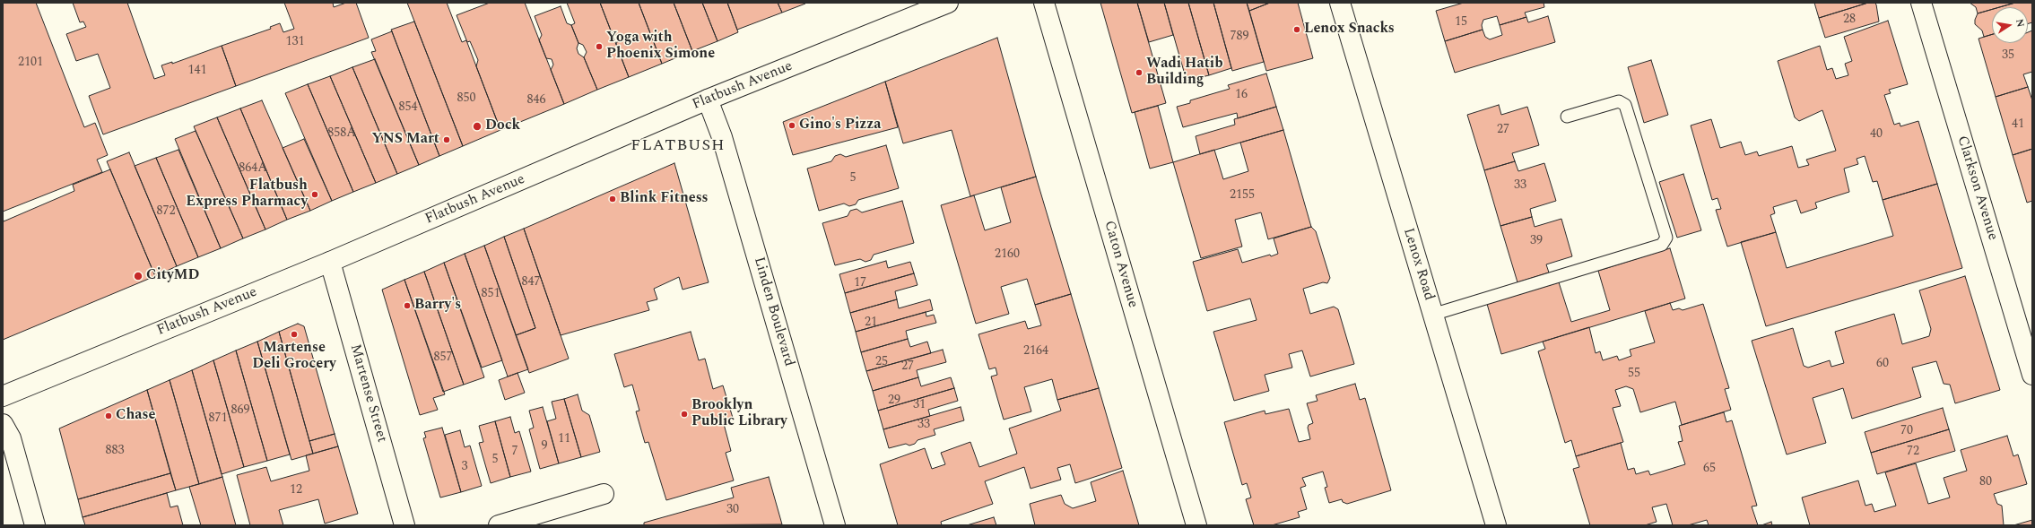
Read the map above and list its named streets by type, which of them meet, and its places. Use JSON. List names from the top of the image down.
{
  "streets": {
    "main road": [
      "Flatbush Avenue",
      "Clarkson Avenue",
      "Caton Avenue",
      "Lenox Road",
      "Linden Boulevard",
      "Martense Street"
    ]
  },
  "crossings": [
    ["Flatbush Avenue", "Linden Boulevard"],
    ["Flatbush Avenue", "Martense Street"]
  ],
  "districts": ["FLATBUSH"],
  "places": [
    "Lenox Snacks",
    "Yoga with Phoenix Simone",
    "Wadi Hatib Building",
    "Gino's Pizza",
    "Dock",
    "YNS Mart",
    "Flatbush Express Pharmacy",
    "Blink Fitness",
    "CityMD",
    "Barry's",
    "Martense Deli Grocery",
    "Brooklyn Public Library",
    "Chase"
  ],
  "house_numbers": [
    "28",
    "15",
    "789",
    "131",
    "35",
    "2101",
    "141",
    "16",
    "850",
    "846",
    "854",
    "41",
    "27",
    "858A",
    "40",
    "864A",
    "5",
    "33",
    "2155",
    "872",
    "39",
    "2160",
    "847",
    "17",
    "851",
    "21",
    "2164",
    "857",
    "25",
    "60",
    "27",
    "55",
    "29",
    "31",
    "869",
    "871",
    "33",
    "70",
    "11",
    "9",
    "883",
    "7",
    "72",
    "5",
    "3",
    "65",
    "80",
    "12",
    "30"
  ],
  "north": "right"
}
